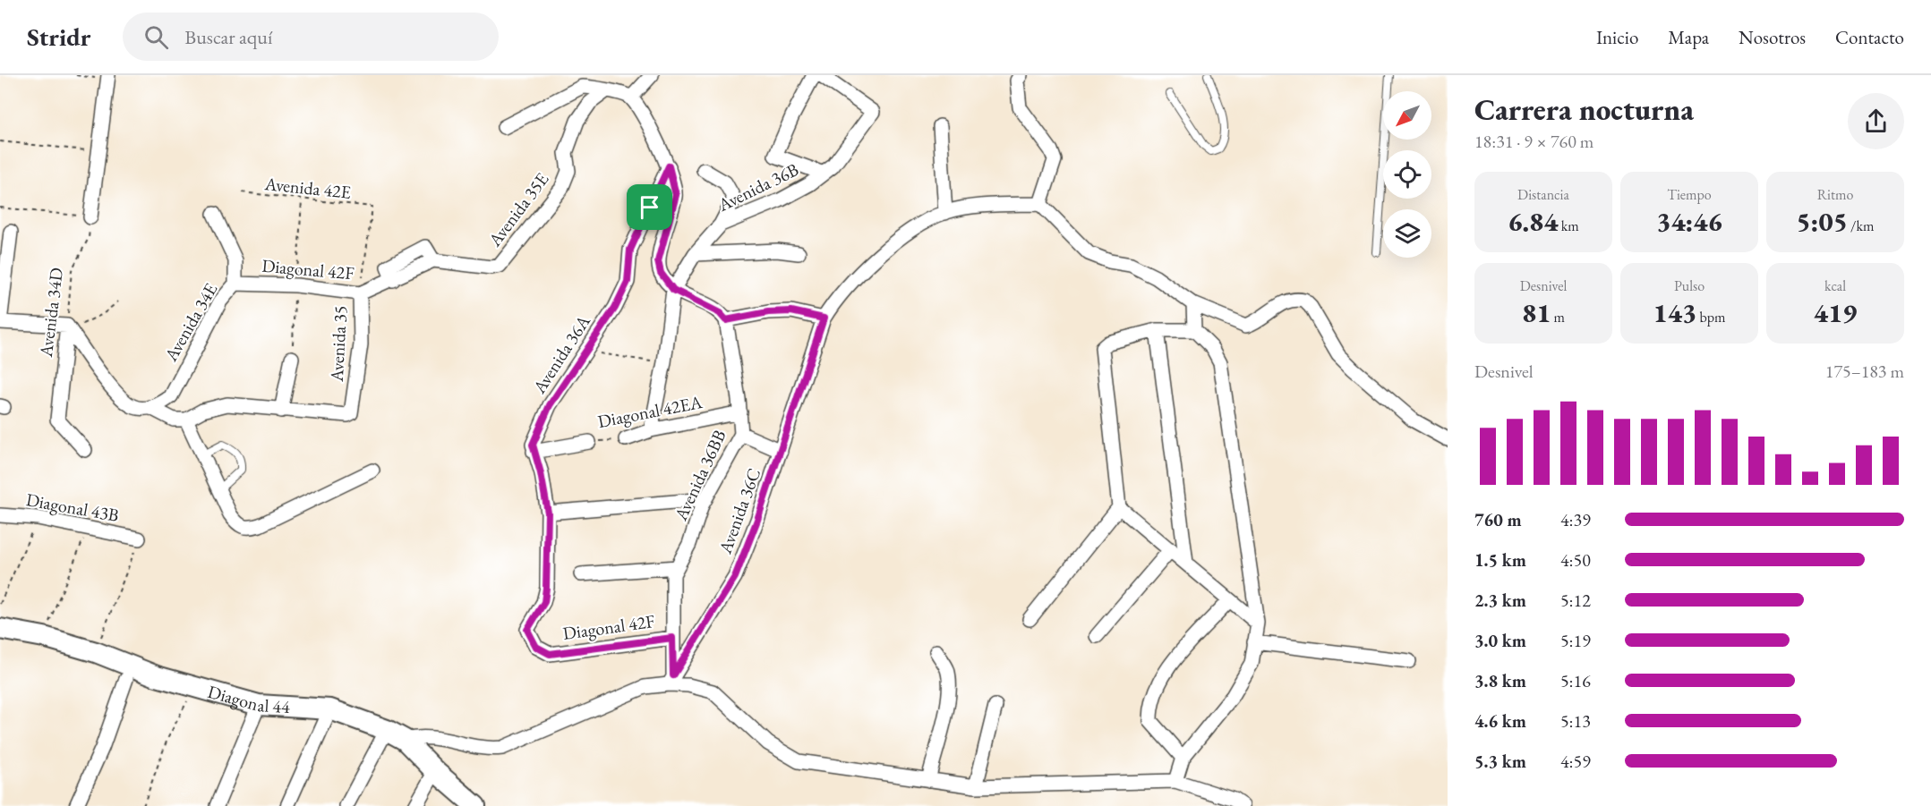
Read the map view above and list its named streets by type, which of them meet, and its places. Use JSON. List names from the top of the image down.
{
  "streets": {
    "main road": ["Diagonal 44"],
    "street": [
      "Avenida 36B",
      "Avenida 35E",
      "Diagonal 42F",
      "Avenida 34D",
      "Avenida 34E",
      "Avenida 35",
      "Avenida 36A",
      "Diagonal 42EA",
      "Avenida 36BB",
      "Diagonal 43B",
      "Avenida 36C"
    ],
    "path": ["Avenida 42E"]
  },
  "crossings": [
    ["Avenida 36B", "Diagonal 42EA"],
    ["Avenida 42E", "Avenida 35"],
    ["Avenida 35E", "Diagonal 42F"],
    ["Diagonal 42F", "Avenida 34E"],
    ["Diagonal 42F", "Avenida 35"],
    ["Diagonal 42F", "Avenida 36BB"],
    ["Avenida 36A", "Diagonal 42EA"],
    ["Diagonal 42EA", "Avenida 36BB"],
    ["Avenida 36BB", "Avenida 36C"]
  ],
  "north": "bottom left",
  "page": {
    "header": "Stridr",
    "search": "Buscar aquí",
    "nav": [
      "Inicio",
      "Mapa",
      "Nosotros",
      "Contacto"
    ],
    "heading": ["Carrera nocturna", "18:31 · 9 × 760 m"],
    "stats": [
      ["Distancia", "6.84 km"],
      ["Tiempo", "34:46"],
      ["Ritmo", "5:05 /km"],
      ["Desnivel", "81 m"],
      ["Pulso", "143 bpm"],
      ["kcal", "419"]
    ],
    "chart": ["Desnivel", "175–183 m"],
    "list": [
      {
        "name": "760 m",
        "note": "4:39"
      },
      {
        "name": "1.5 km",
        "note": "4:50"
      },
      {
        "name": "2.3 km",
        "note": "5:12"
      },
      {
        "name": "3.0 km",
        "note": "5:19"
      },
      {
        "name": "3.8 km",
        "note": "5:16"
      },
      {
        "name": "4.6 km",
        "note": "5:13"
      },
      {
        "name": "5.3 km",
        "note": "4:59"
      }
    ]
  }
}
